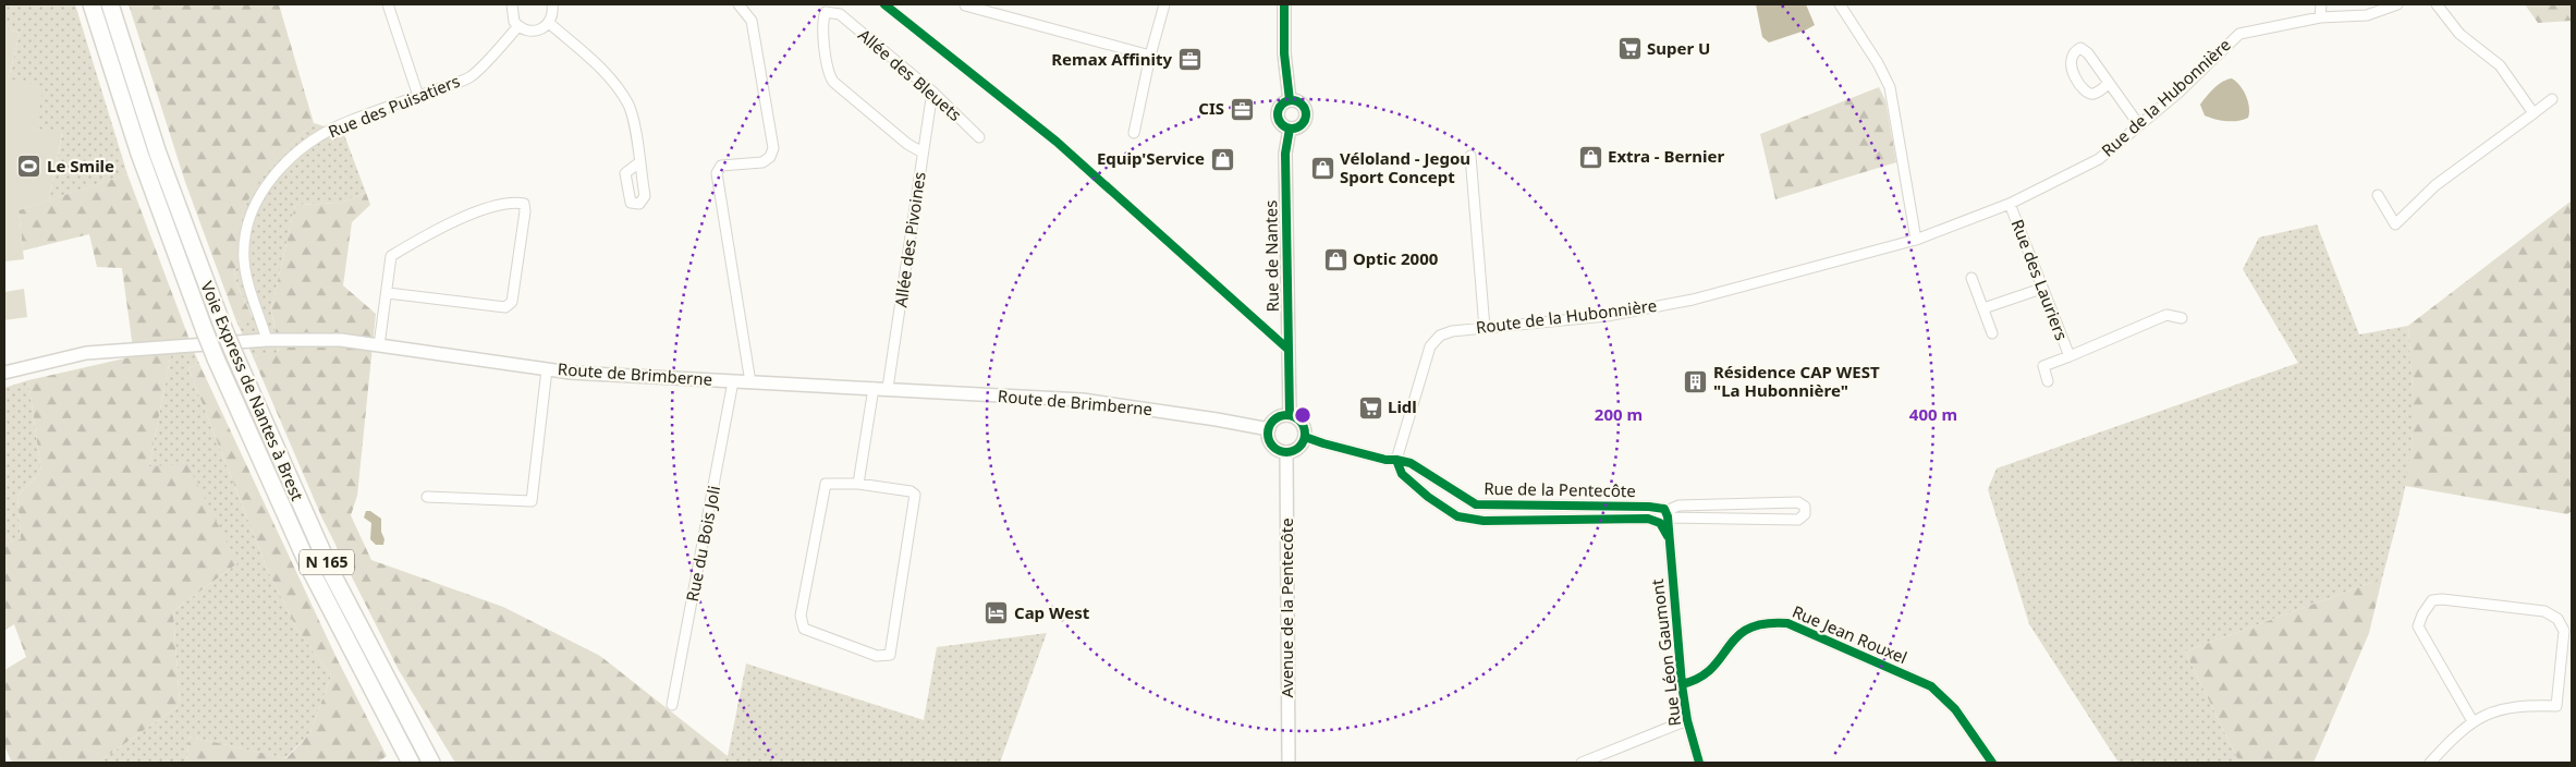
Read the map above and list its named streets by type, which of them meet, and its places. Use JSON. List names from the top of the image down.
{
  "streets": {
    "highway": ["Voie Express de Nantes à Brest", "N 165"],
    "street": [
      "Allée des Bleuets",
      "Rue de la Hubonnière",
      "Rue des Puisatiers",
      "Allée des Pivoines",
      "Rue de Nantes",
      "Rue des Lauriers",
      "Route de la Hubonnière",
      "Route de Brimberne",
      "Rue de la Pentecôte",
      "Rue du Bois Joli",
      "Avenue de la Pentecôte",
      "Rue Jean Rouxel",
      "Rue Léon Gaumont"
    ]
  },
  "crossings": [
    ["Allée des Bleuets", "Allée des Pivoines"],
    ["Rue de la Hubonnière", "Rue des Lauriers"],
    ["Rue de la Hubonnière", "Route de la Hubonnière"],
    ["Rue des Puisatiers", "Route de Brimberne"],
    ["Allée des Pivoines", "Route de Brimberne"],
    ["Rue de Nantes", "Route de Brimberne"],
    ["Rue de Nantes", "Avenue de la Pentecôte"],
    ["Route de la Hubonnière", "Rue de la Pentecôte"],
    ["Route de Brimberne", "Rue du Bois Joli"],
    ["Route de Brimberne", "Avenue de la Pentecôte"],
    ["Rue de la Pentecôte", "Rue Léon Gaumont"],
    ["Rue Jean Rouxel", "Rue Léon Gaumont"]
  ],
  "places": {
    "supermarket": ["Super U", "Lidl"],
    "office": ["Remax Affinity", "CIS"],
    "shop": [
      "Extra - Bernier",
      "Equip'Service",
      "Véloland - Jegou Sport Concept",
      "Optic 2000"
    ],
    "sports": ["Le Smile"],
    "building": ["Résidence CAP WEST \"La Hubonnière\""],
    "hotel": ["Cap West"]
  },
  "rings": ["200 m", "400 m"]
}
